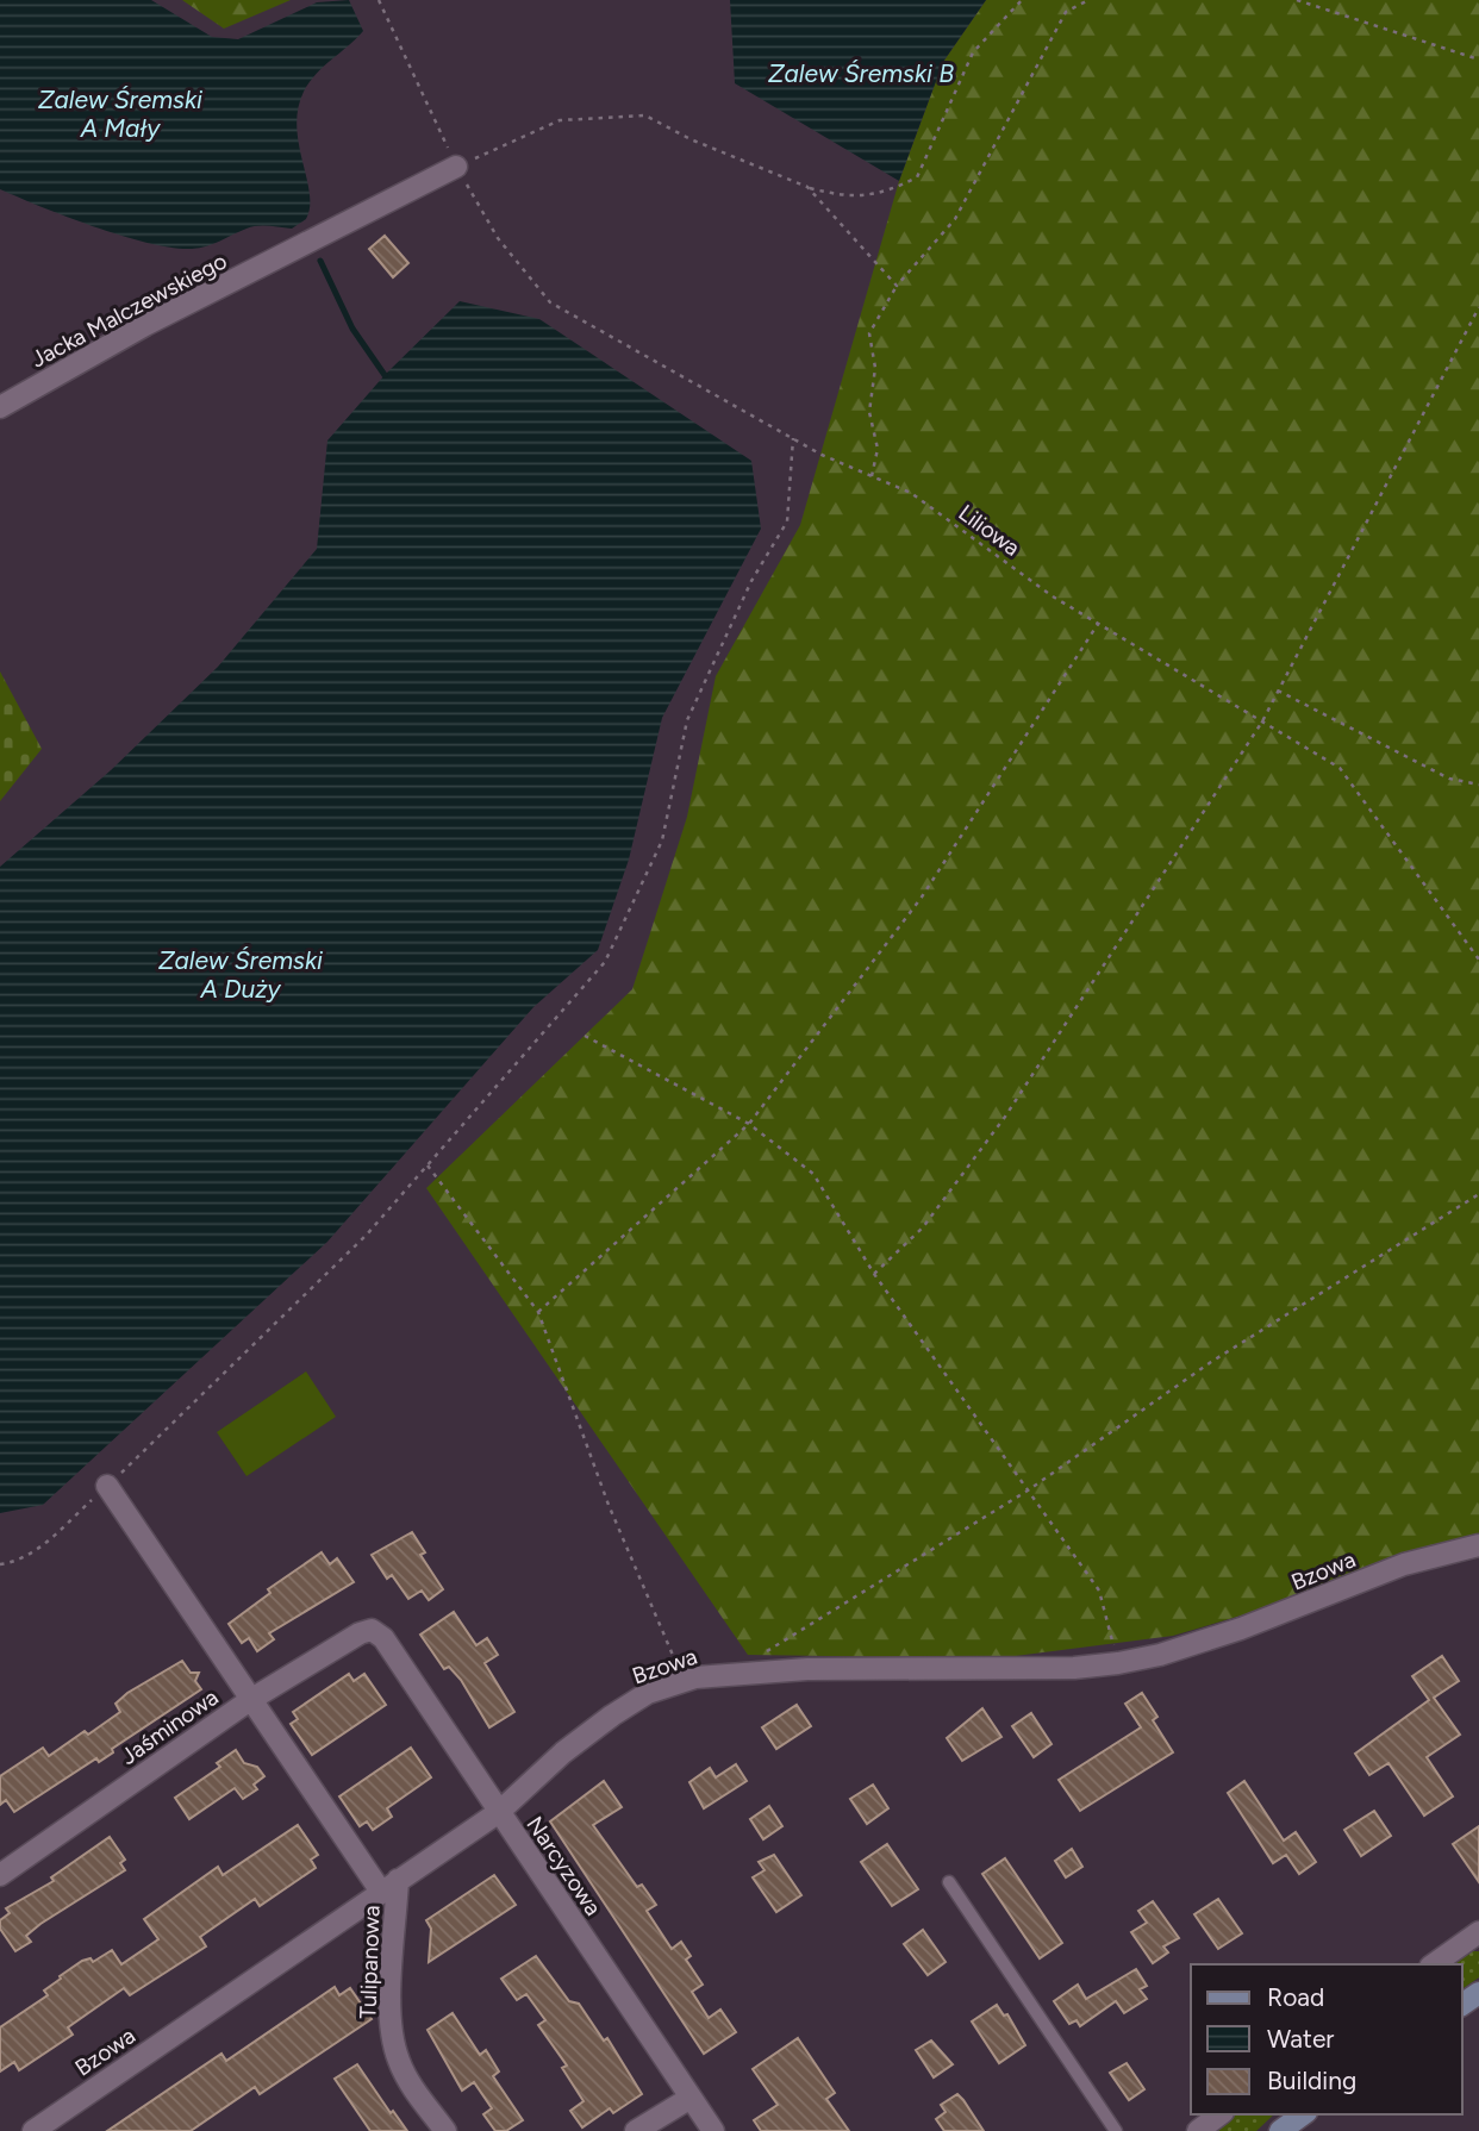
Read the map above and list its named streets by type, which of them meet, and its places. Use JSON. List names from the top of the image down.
{
  "streets": {
    "street": [
      "Jacka Malczewskiego",
      "Bzowa",
      "Jaśminowa",
      "Narcyzowa",
      "Tulipanowa"
    ],
    "path": ["Liliowa"]
  },
  "crossings": [
    ["Jacka Malczewskiego", "Liliowa"],
    ["Bzowa", "Narcyzowa"],
    ["Bzowa", "Tulipanowa"],
    ["Jaśminowa", "Narcyzowa"]
  ],
  "water": ["Zalew Śremski B", "Zalew Śremski A Mały", "Zalew Śremski A Duży"],
  "legend": ["Road", "Water", "Building"]
}
